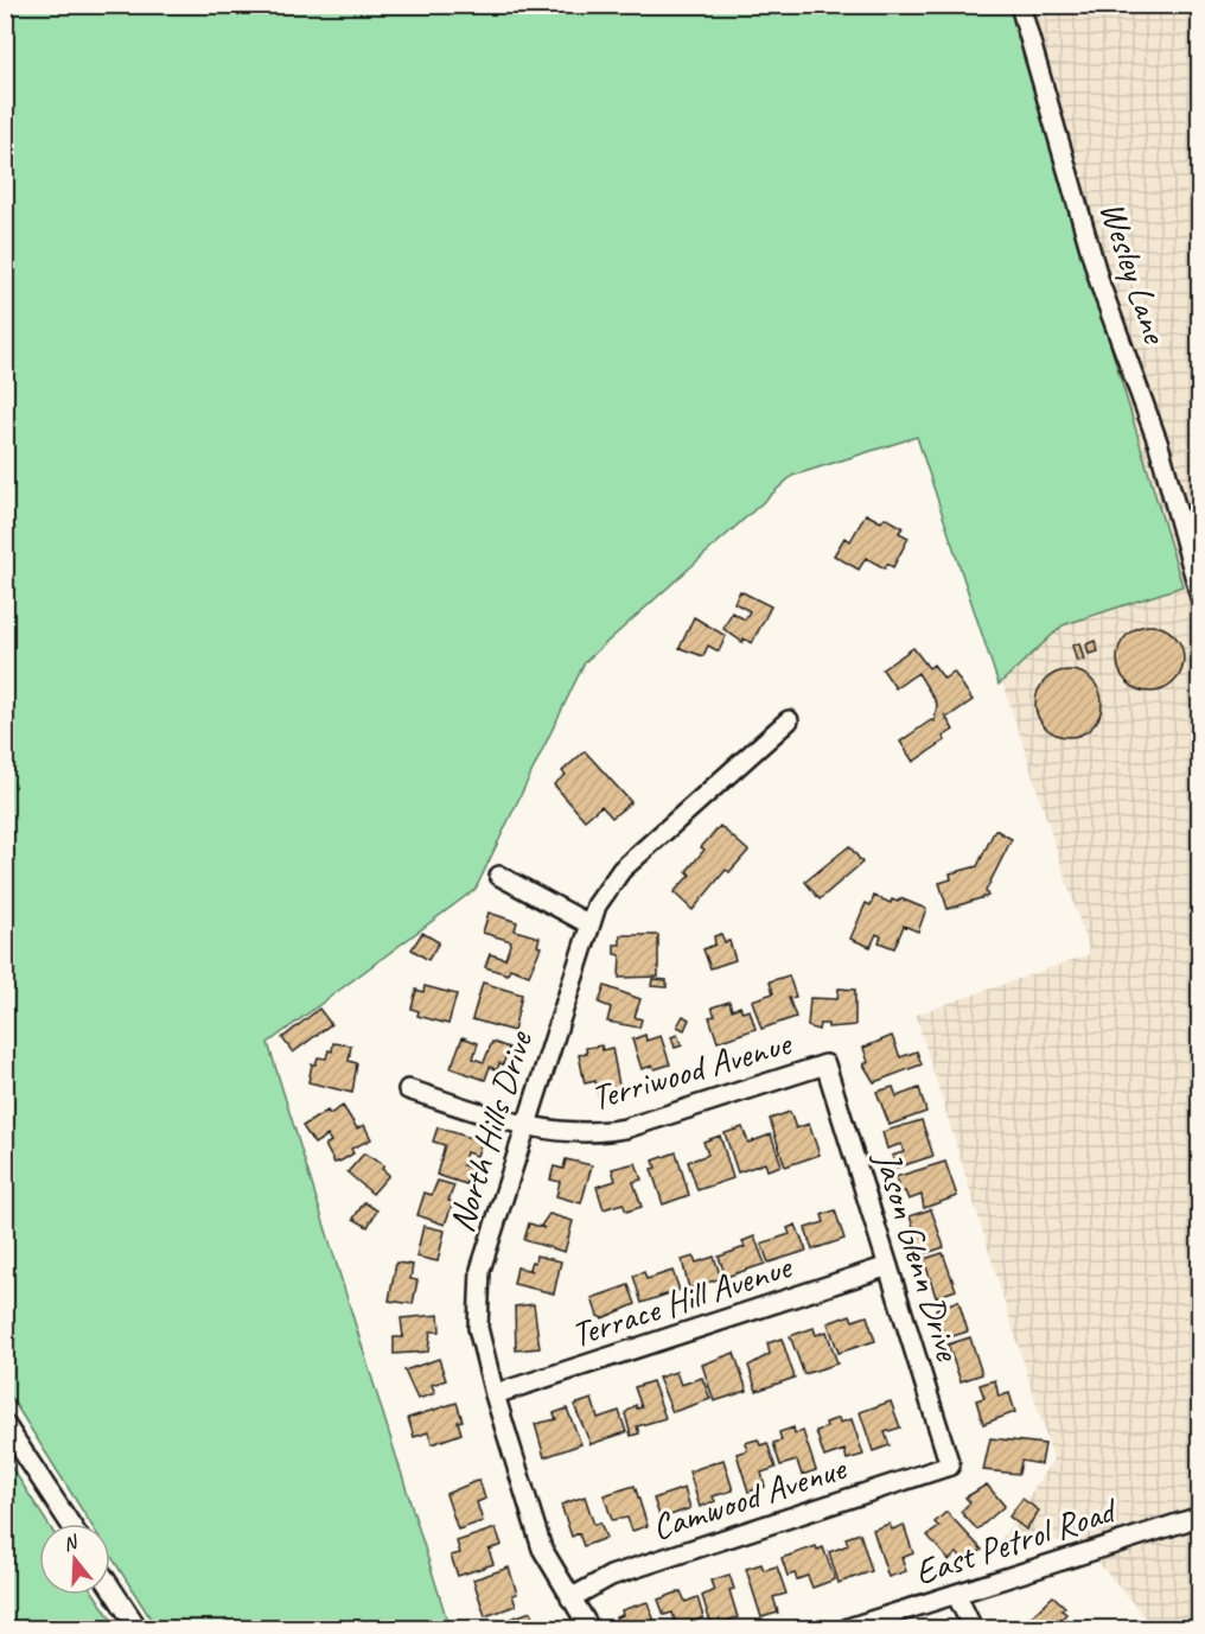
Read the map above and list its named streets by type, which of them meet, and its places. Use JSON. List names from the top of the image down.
{
  "streets": {
    "street": [
      "Wesley Lane",
      "Terriwood Avenue",
      "North Hills Drive",
      "Jason Glenn Drive",
      "Terrace Hill Avenue",
      "Camwood Avenue",
      "East Petrol Road"
    ]
  },
  "crossings": [
    ["Terriwood Avenue", "North Hills Drive"],
    ["Terriwood Avenue", "Jason Glenn Drive"],
    ["North Hills Drive", "Terrace Hill Avenue"],
    ["North Hills Drive", "Camwood Avenue"],
    ["Jason Glenn Drive", "Terrace Hill Avenue"],
    ["Jason Glenn Drive", "Camwood Avenue"]
  ],
  "north": "top"
}
